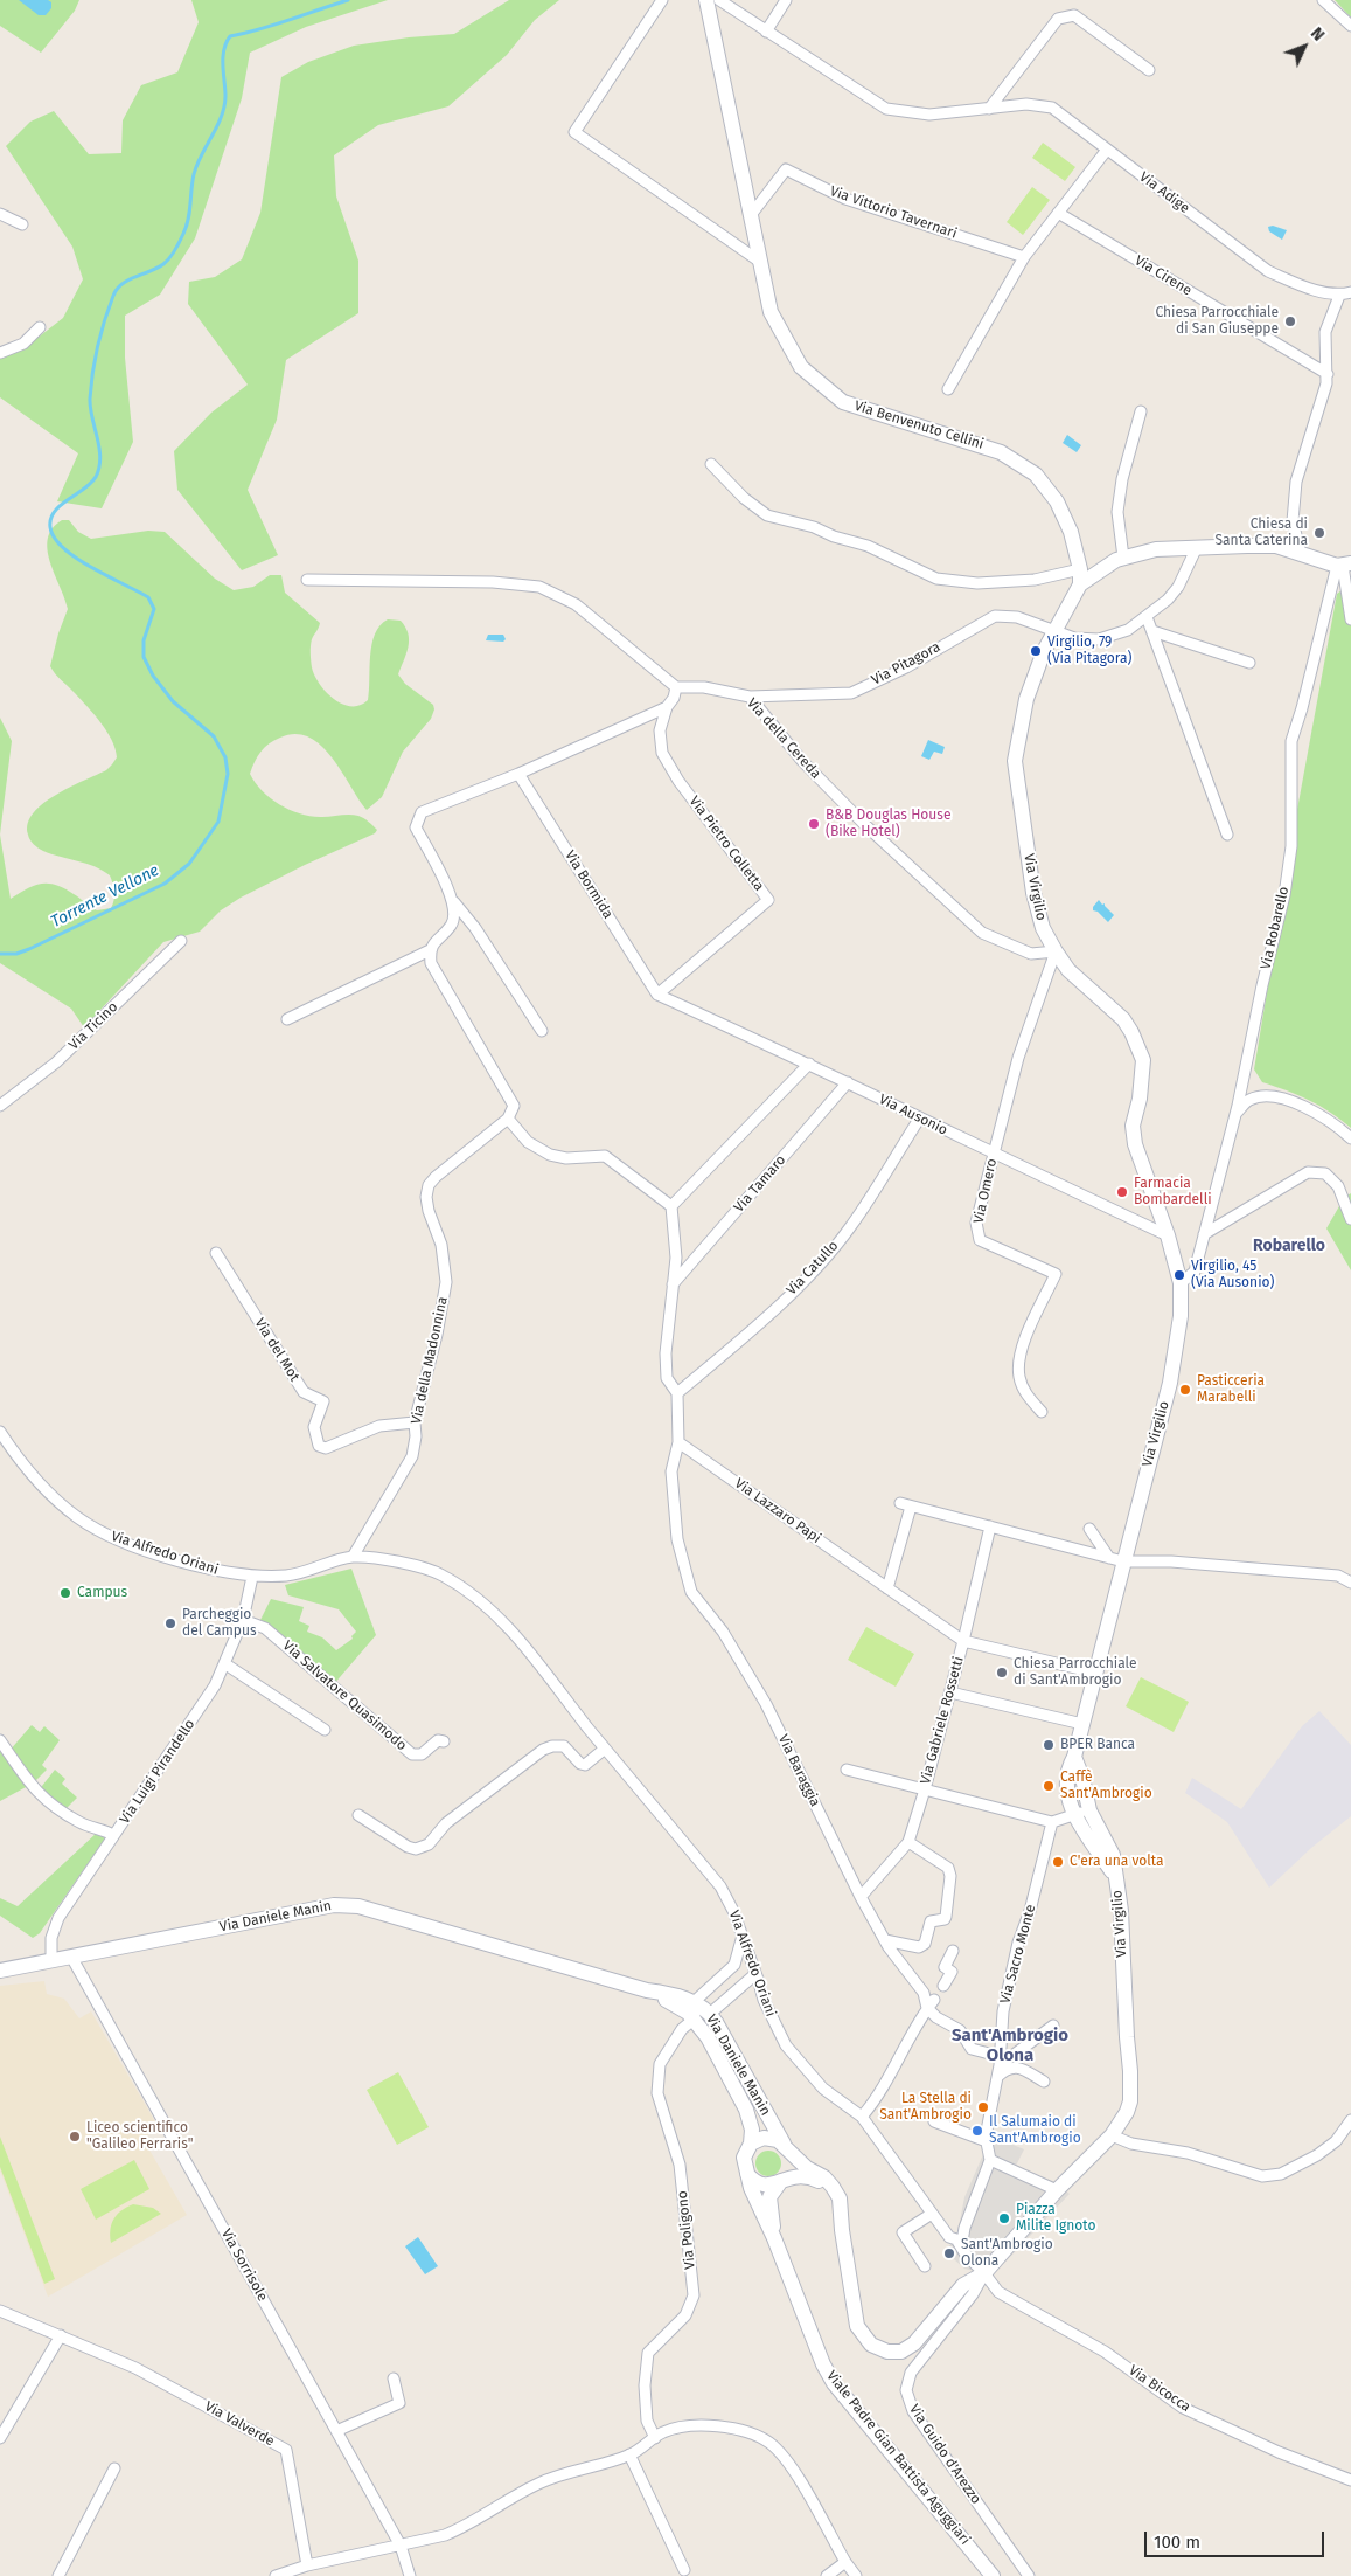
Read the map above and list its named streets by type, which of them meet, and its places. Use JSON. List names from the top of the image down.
{
  "streets": {
    "main road": [
      "Via Benvenuto Cellini",
      "Via Virgilio",
      "Via Daniele Manin",
      "Viale Padre Gian Battista Aguggiari"
    ],
    "street": [
      "Via Adige",
      "Via Vittorio Tavernari",
      "Via Cirene",
      "Via Pitagora",
      "Via della Cereda",
      "Via Pietro Colletta",
      "Via Bormida",
      "Via Robarello",
      "Via Ticino",
      "Via Ausonio",
      "Via Tamaro",
      "Via Omero",
      "Via Catullo",
      "Via del Mot",
      "Via della Madonnina",
      "Via Lazzaro Papi",
      "Via Alfredo Oriani",
      "Via Salvatore Quasimodo",
      "Via Gabriele Rossetti",
      "Via Baraggia",
      "Via Luigi Pirandello",
      "Via Sacro Monte",
      "Via Poligono",
      "Via Sorrisole",
      "Via Bicocca",
      "Via Valverde",
      "Via Guido d'Arezzo"
    ]
  },
  "crossings": [
    ["Via Vittorio Tavernari", "Via Benvenuto Cellini"],
    ["Via Benvenuto Cellini", "Via Virgilio"],
    ["Via Pitagora", "Via della Cereda"],
    ["Via Pitagora", "Via Virgilio"],
    ["Via della Cereda", "Via Pietro Colletta"],
    ["Via della Cereda", "Via Virgilio"],
    ["Via della Cereda", "Via Omero"],
    ["Via Pietro Colletta", "Via Bormida"],
    ["Via Pietro Colletta", "Via Ausonio"],
    ["Via Bormida", "Via Ausonio"],
    ["Via Virgilio", "Via Robarello"],
    ["Via Virgilio", "Via Ausonio"],
    ["Via Virgilio", "Via Omero"],
    ["Via Virgilio", "Via Lazzaro Papi"],
    ["Via Virgilio", "Via Bicocca"],
    ["Via Virgilio", "Via Guido d'Arezzo"],
    ["Via Ausonio", "Via Tamaro"],
    ["Via Ausonio", "Via Omero"],
    ["Via Ausonio", "Via Catullo"],
    ["Via del Mot", "Via della Madonnina"],
    ["Via della Madonnina", "Via Alfredo Oriani"],
    ["Via Lazzaro Papi", "Via Gabriele Rossetti"],
    ["Via Lazzaro Papi", "Via Baraggia"],
    ["Via Alfredo Oriani", "Via Luigi Pirandello"],
    ["Via Salvatore Quasimodo", "Via Luigi Pirandello"],
    ["Via Gabriele Rossetti", "Via Baraggia"],
    ["Via Baraggia", "Via Sacro Monte"],
    ["Via Luigi Pirandello", "Via Daniele Manin"],
    ["Via Daniele Manin", "Via Poligono"],
    ["Via Daniele Manin", "Via Sorrisole"],
    ["Via Daniele Manin", "Viale Padre Gian Battista Aguggiari"],
    ["Via Bicocca", "Via Guido d'Arezzo"]
  ],
  "districts": ["Robarello", "Sant'Ambrogio Olona"],
  "water": ["Torrente Vellone"],
  "places": [
    "Chiesa Parrocchiale di San Giuseppe",
    "Chiesa di Santa Caterina",
    "Virgilio, 79 (Via Pitagora)",
    "B&B Douglas House (Bike Hotel)",
    "Farmacia Bombardelli",
    "Virgilio, 45 (Via Ausonio)",
    "Pasticceria Marabelli",
    "Campus",
    "Parcheggio del Campus",
    "Chiesa Parrocchiale di Sant'Ambrogio",
    "BPER Banca",
    "Caffè Sant'Ambrogio",
    "C'era una volta",
    "La Stella di Sant'Ambrogio",
    "Il Salumaio di Sant'Ambrogio",
    "Liceo scientifico \"Galileo Ferraris\"",
    "Piazza Milite Ignoto",
    "Sant'Ambrogio Olona"
  ],
  "scale_bar": "100 m",
  "north": "top right"
}
